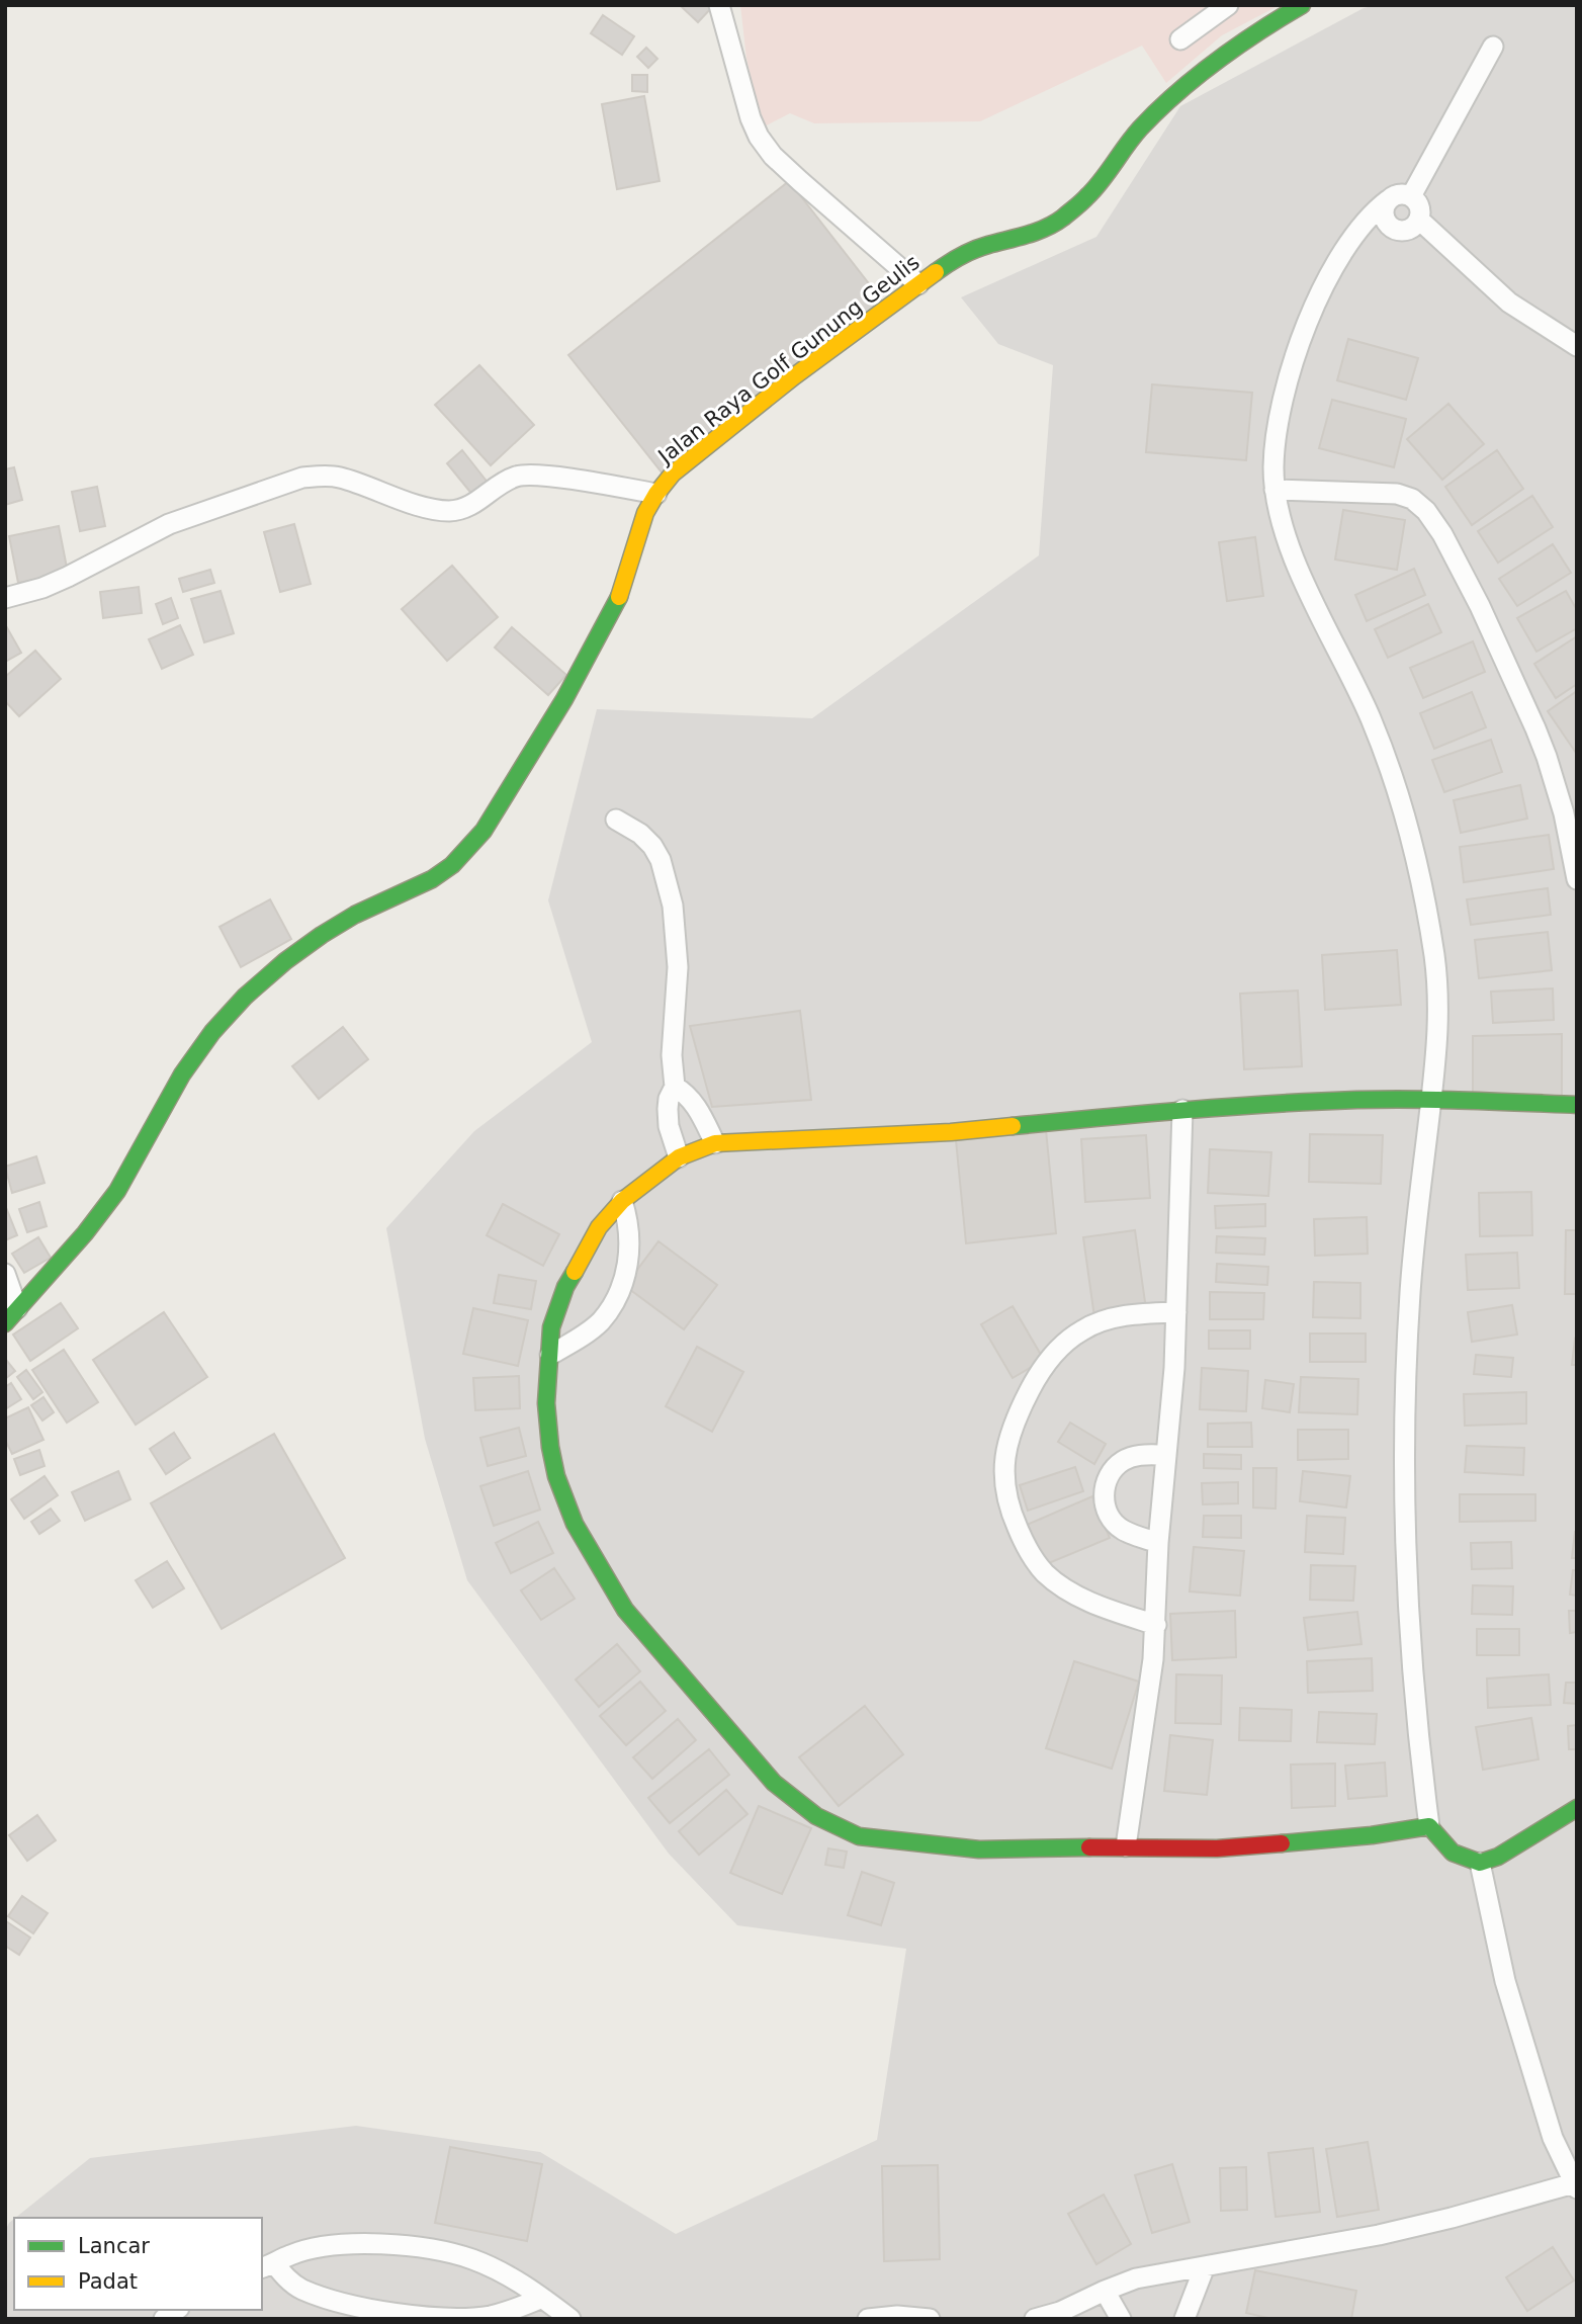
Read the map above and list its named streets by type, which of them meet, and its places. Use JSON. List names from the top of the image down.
{
  "streets": {
    "street": ["Jalan Raya Golf Gunung Geulis"]
  },
  "legend": ["Lancar", "Padat"]
}
